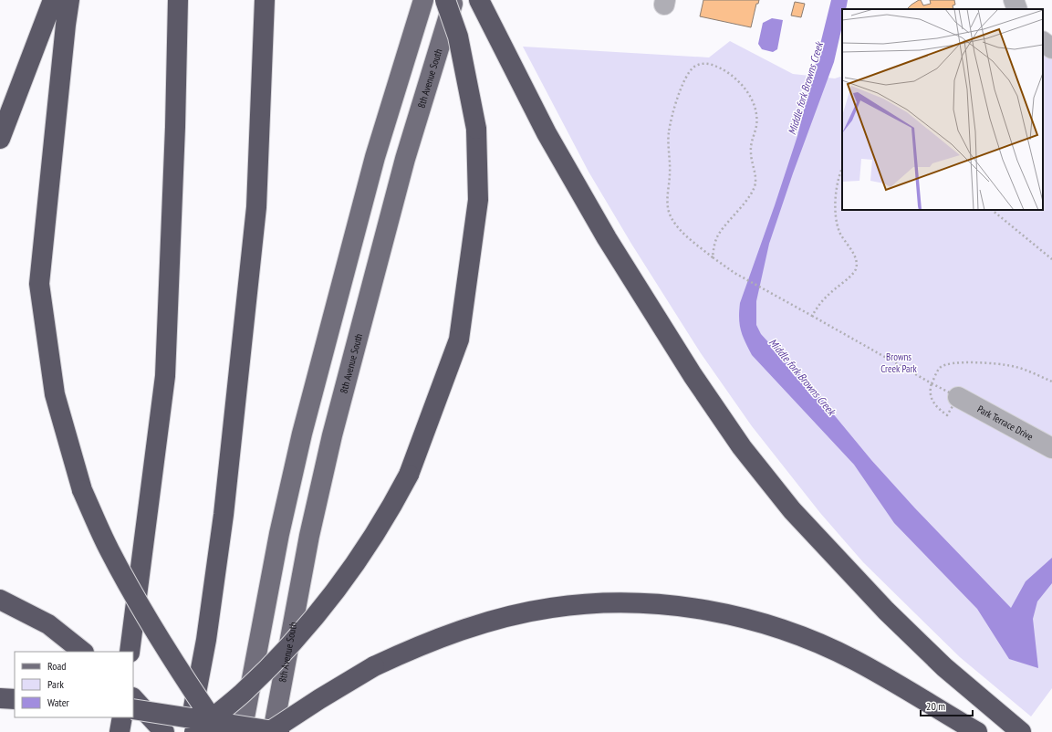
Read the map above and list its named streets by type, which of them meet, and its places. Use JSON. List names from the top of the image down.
{
  "streets": {
    "main road": ["8th Avenue South"],
    "street": ["Park Terrace Drive"]
  },
  "water": ["Middle fork Browns Creek"],
  "parks": ["Browns Creek Park"],
  "legend": ["Road", "Park", "Water"],
  "scale_bar": "20 m"
}
